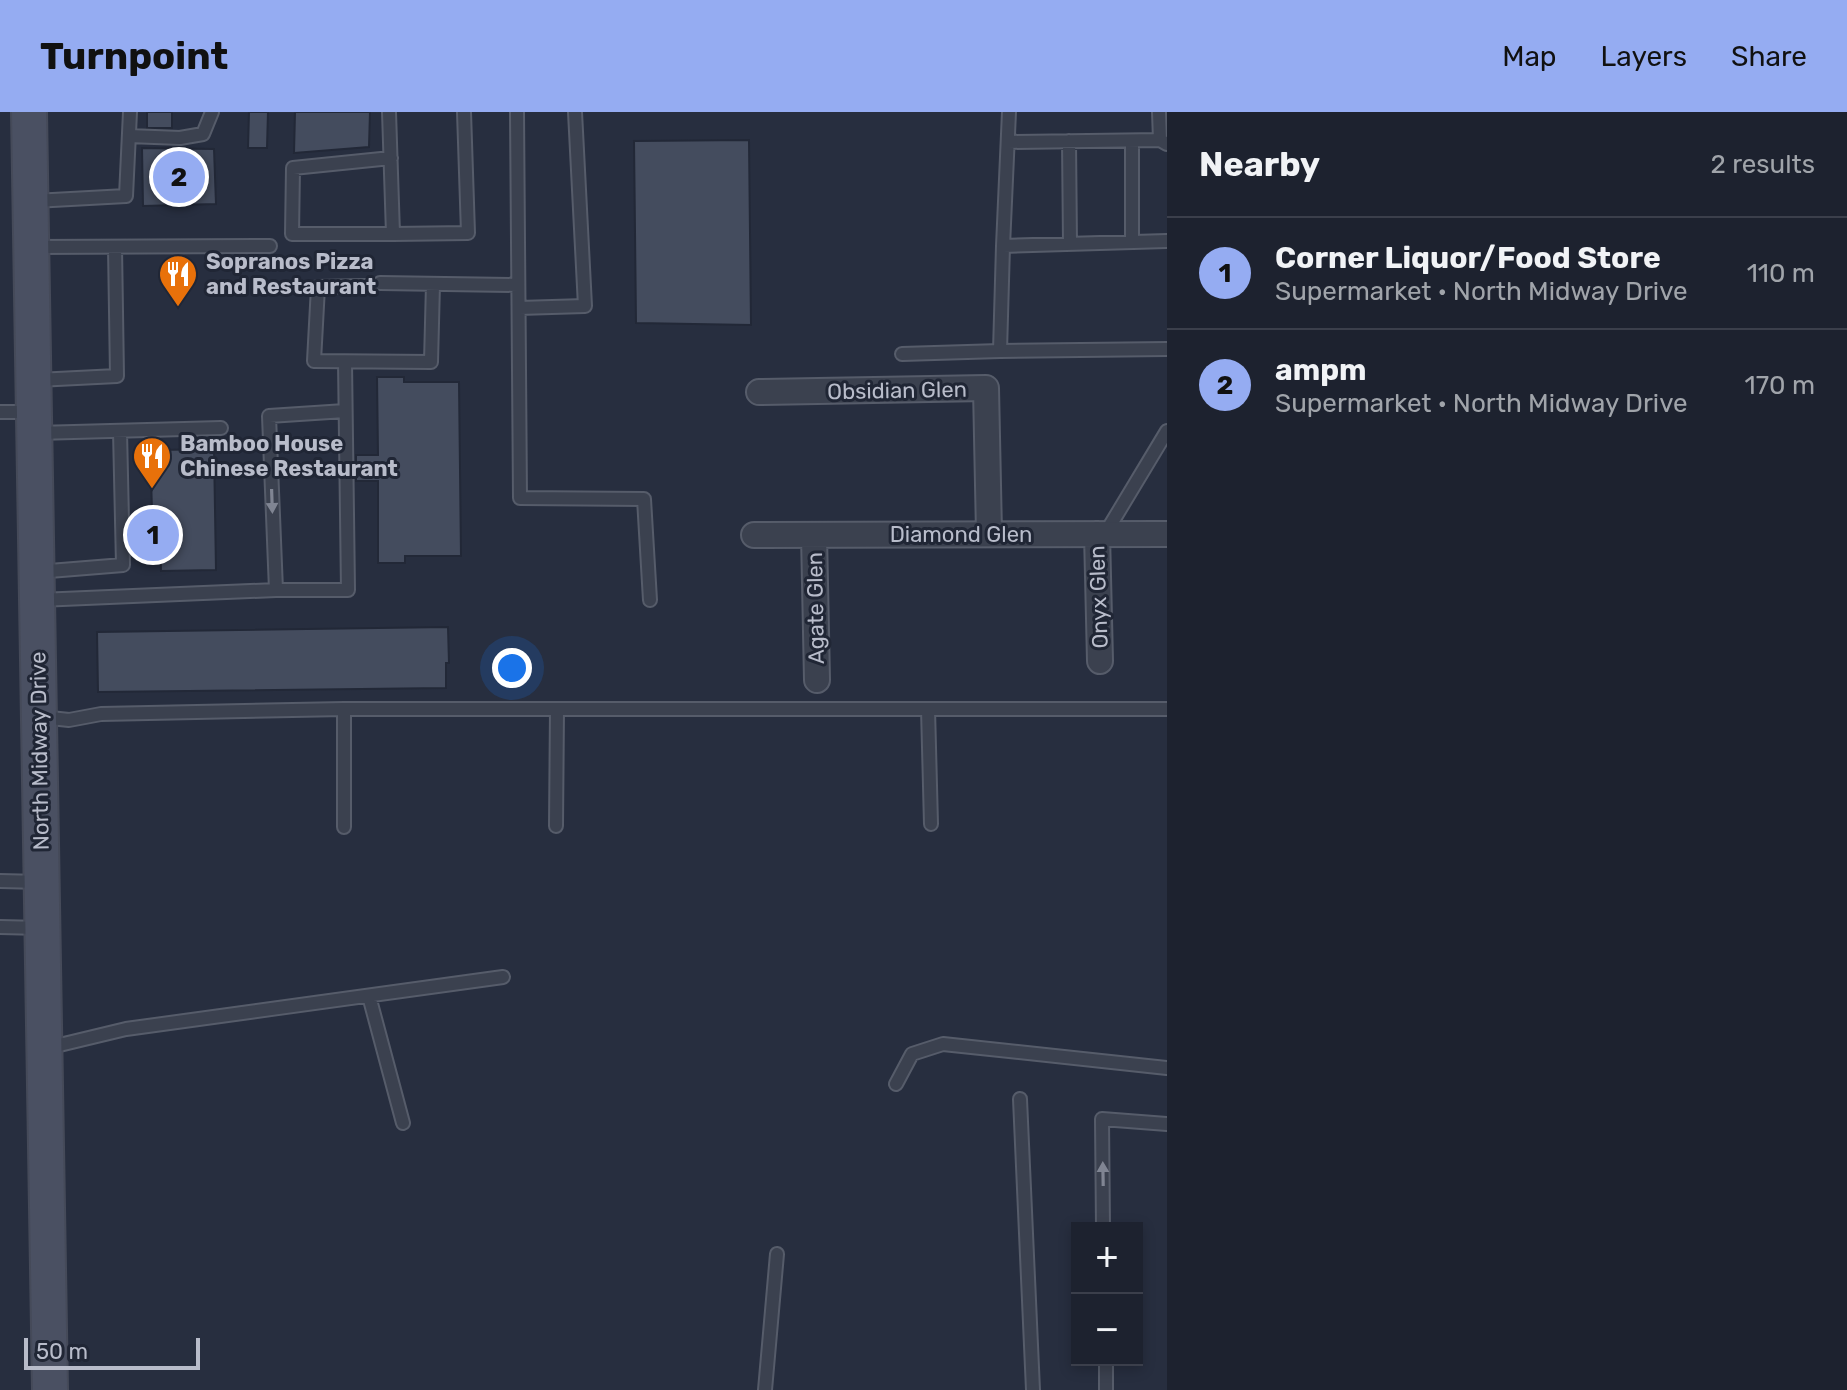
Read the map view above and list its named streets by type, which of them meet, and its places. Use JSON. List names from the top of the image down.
{
  "streets": {
    "street": [
      "Obsidian Glen",
      "Diamond Glen",
      "Onyx Glen",
      "Agate Glen",
      "North Midway Drive"
    ]
  },
  "crossings": [
    ["Obsidian Glen", "Diamond Glen"],
    ["Diamond Glen", "Onyx Glen"],
    ["Diamond Glen", "Agate Glen"]
  ],
  "places": {
    "restaurant": ["Sopranos Pizza and Restaurant", "Bamboo House Chinese Restaurant"]
  },
  "scale_bar": "50 m",
  "page": {
    "header": "Turnpoint",
    "nav": ["Map", "Layers", "Share"],
    "heading": ["Nearby", "2 results"],
    "pins": ["2", "1"],
    "list": [
      {
        "mark": "1",
        "name": "Corner Liquor/Food Store",
        "note": "Supermarket · North Midway Drive",
        "value": "110 m"
      },
      {
        "mark": "2",
        "name": "ampm",
        "note": "Supermarket · North Midway Drive",
        "value": "170 m"
      }
    ],
    "map_buttons": ["+", "−"],
    "scale": "50 m"
  }
}
